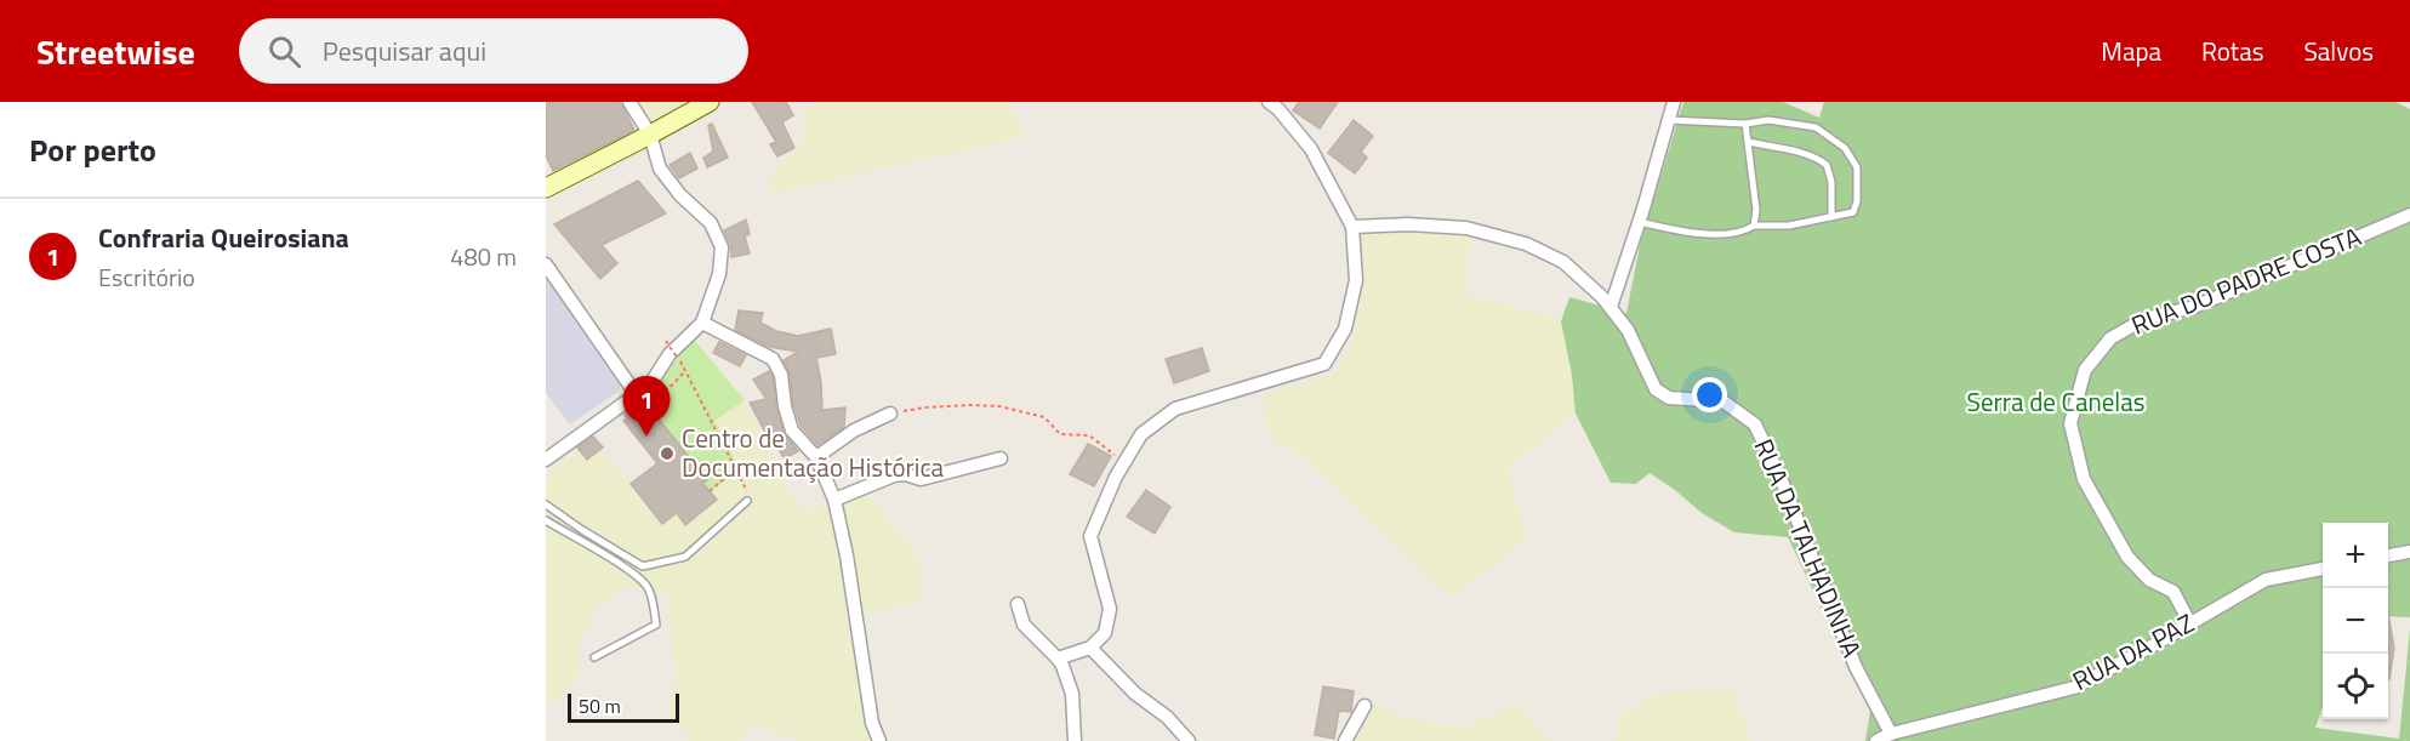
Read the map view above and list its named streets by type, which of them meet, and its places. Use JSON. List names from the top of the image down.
{
  "streets": {
    "street": ["RUA DO PADRE COSTA", "RUA DA TALHADINHA", "RUA DA PAZ"]
  },
  "crossings": [
    ["RUA DO PADRE COSTA", "RUA DA PAZ"],
    ["RUA DA TALHADINHA", "RUA DA PAZ"]
  ],
  "parks": ["Serra de Canelas"],
  "places": ["Centro de Documentação Histórica"],
  "scale_bar": "50 m",
  "page": {
    "header": "Streetwise",
    "search": "Pesquisar aqui",
    "nav": ["Mapa", "Rotas", "Salvos"],
    "heading": "Por perto",
    "list": [
      {
        "mark": "1",
        "name": "Confraria Queirosiana",
        "note": "Escritório",
        "value": "480 m"
      }
    ],
    "pins": "1",
    "map_buttons": ["+", "−"],
    "scale": "50 m"
  }
}
